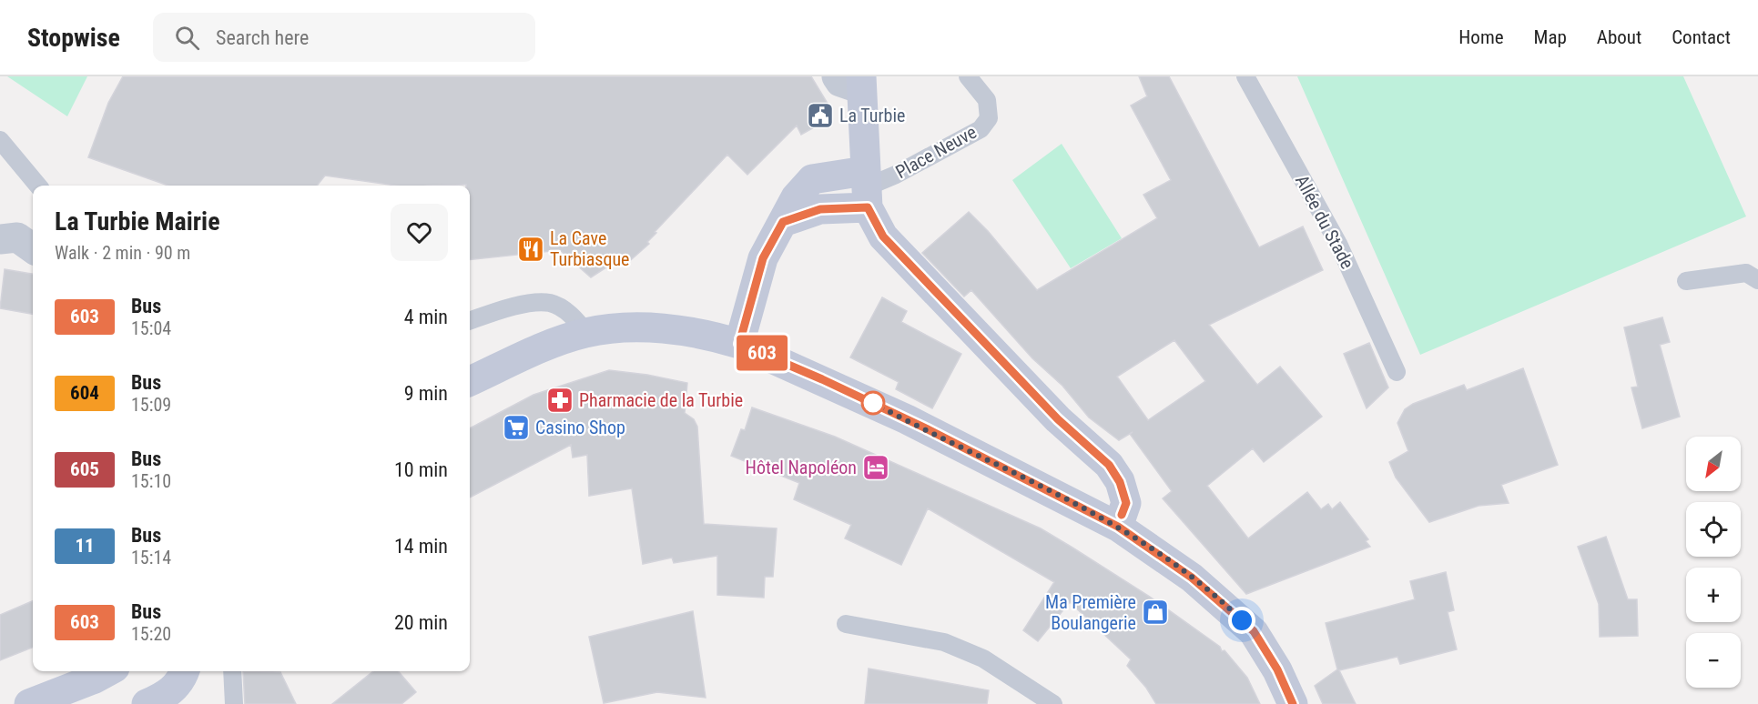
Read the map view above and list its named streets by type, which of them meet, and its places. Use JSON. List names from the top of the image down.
{
  "streets": {
    "lane": ["Place Neuve", "Allée du Stade"]
  },
  "places": {
    "public building": ["La Turbie"],
    "restaurant": ["La Cave Turbiasque"],
    "pharmacy": ["Pharmacie de la Turbie"],
    "supermarket": ["Casino Shop"],
    "hotel": ["Hôtel Napoléon"],
    "shop": ["Ma Première Boulangerie"]
  },
  "lines": ["bus line 603"],
  "north": "bottom left",
  "page": {
    "header": "Stopwise",
    "search": "Search here",
    "nav": [
      "Home",
      "Map",
      "About",
      "Contact"
    ],
    "on_map": "603",
    "heading": ["La Turbie Mairie", "Walk · 2 min · 90 m"],
    "list": [
      {
        "mark": "603",
        "name": "Bus",
        "note": "15:04",
        "value": "4 min"
      },
      {
        "mark": "604",
        "name": "Bus",
        "note": "15:09",
        "value": "9 min"
      },
      {
        "mark": "605",
        "name": "Bus",
        "note": "15:10",
        "value": "10 min"
      },
      {
        "mark": "11",
        "name": "Bus",
        "note": "15:14",
        "value": "14 min"
      },
      {
        "mark": "603",
        "name": "Bus",
        "note": "15:20",
        "value": "20 min"
      }
    ],
    "map_buttons": ["+", "−"]
  }
}
